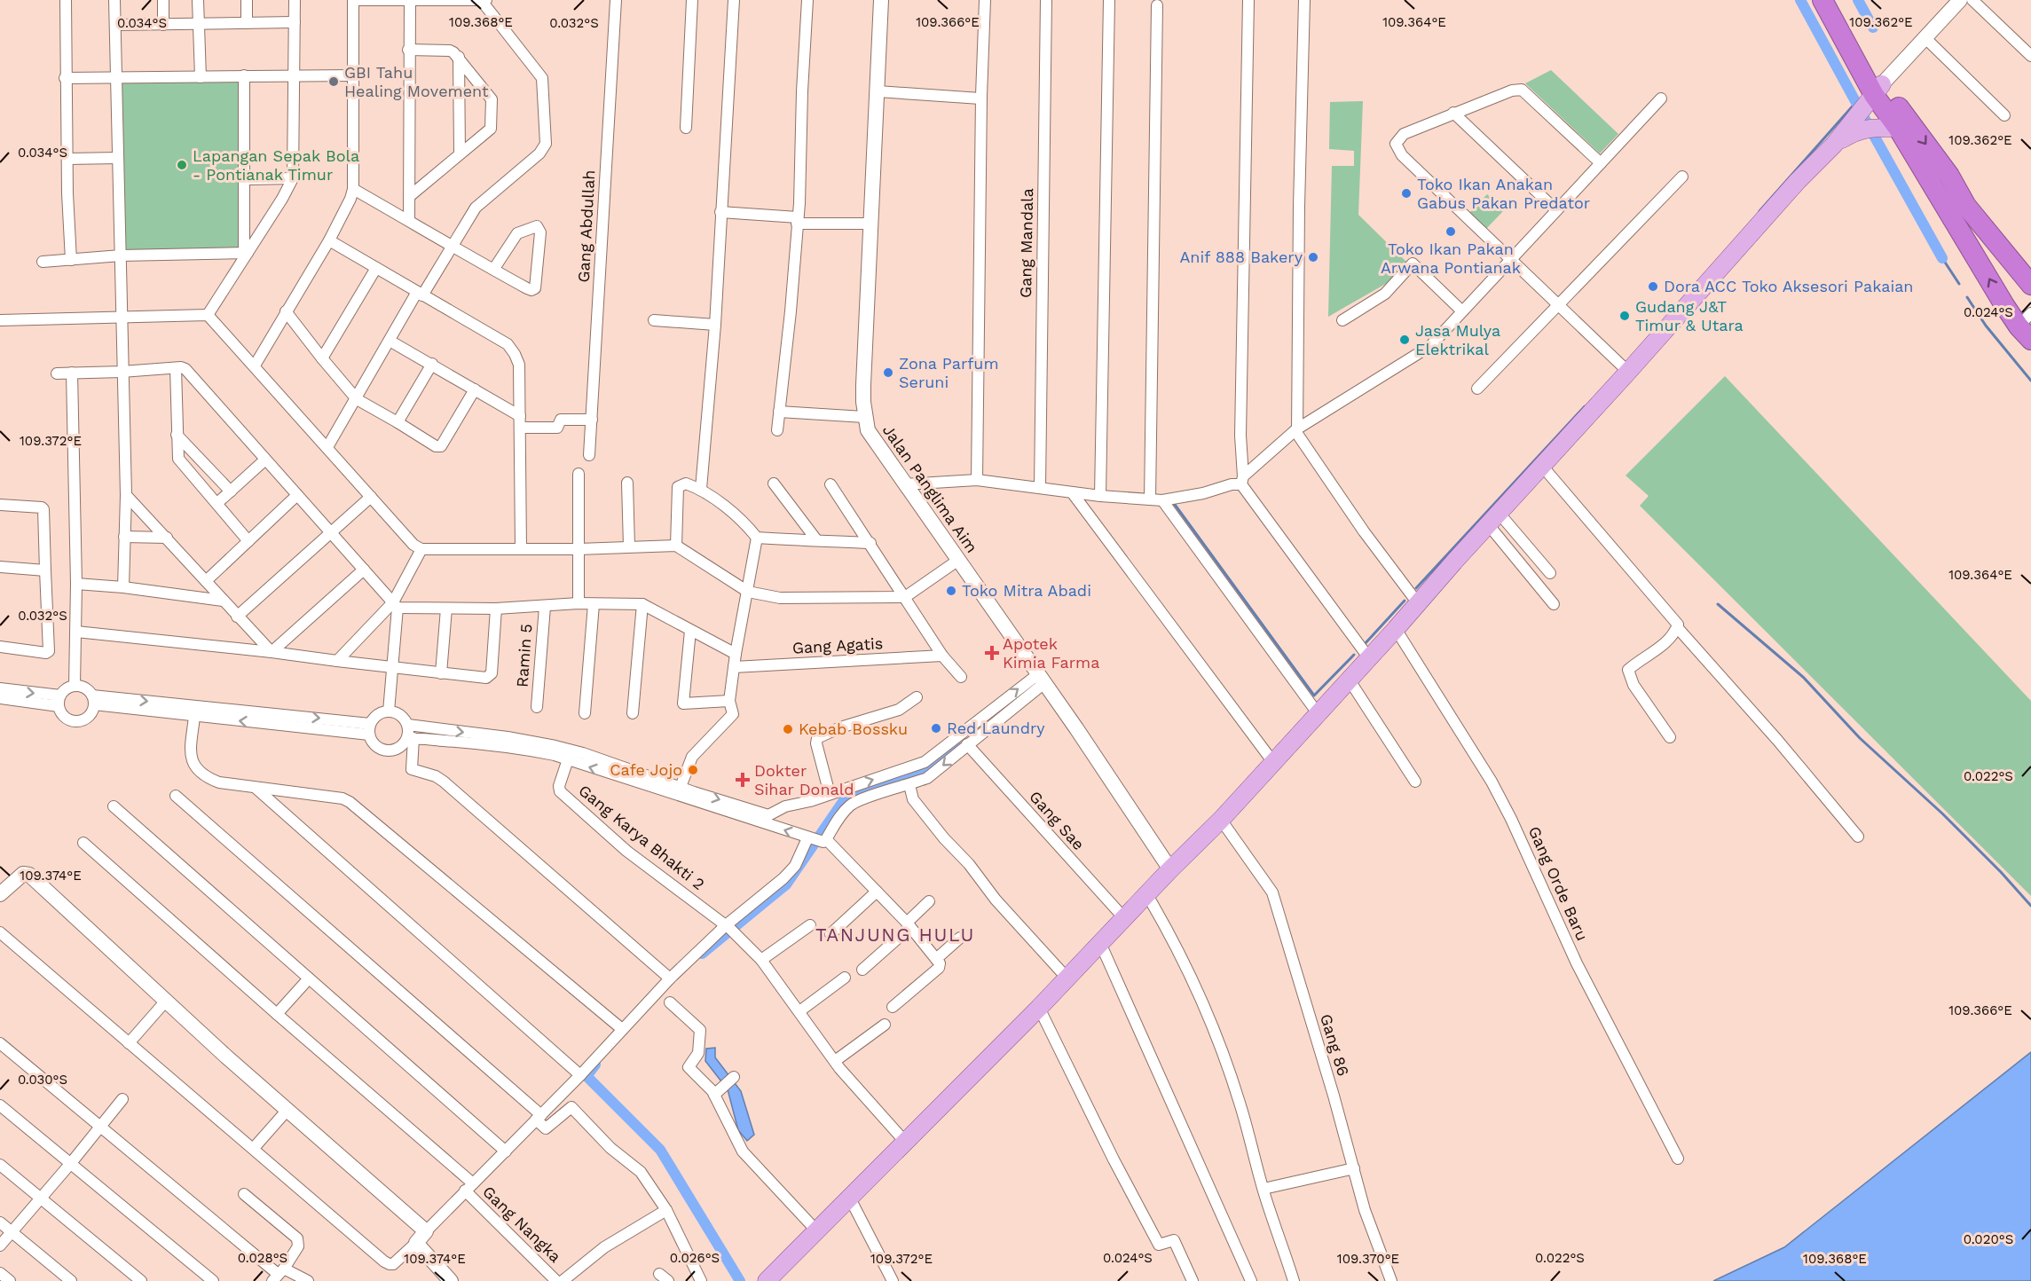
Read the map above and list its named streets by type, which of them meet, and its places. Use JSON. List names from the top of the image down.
{
  "streets": {
    "street": [
      "Gang Abdullah",
      "Gang Mandala",
      "Jalan Panglima Aim",
      "Gang Agatis",
      "Ramin 5",
      "Gang Sae",
      "Gang Karya Bhakti 2",
      "Gang Orde Baru",
      "Gang 86",
      "Gang Nangka"
    ]
  },
  "districts": ["TANJUNG HULU"],
  "places": {
    "other": [
      "GBI Tahu Healing Movement",
      "Lapangan Sepak Bola - Pontianak Timur",
      "Toko Ikan Anakan Gabus Pakan Predator",
      "Toko Ikan Pakan Arwana Pontianak",
      "Anif 888 Bakery",
      "Dora ACC Toko Aksesori Pakaian",
      "Gudang J&T Timur & Utara",
      "Jasa Mulya Elektrikal",
      "Zona Parfum Seruni",
      "Toko Mitra Abadi",
      "Red Laundry",
      "Kebab Bossku",
      "Cafe Jojo"
    ],
    "health": ["Apotek Kimia Farma", "Dokter Sihar Donald"]
  },
  "coordinates": [
    "109.362°E",
    "109.368°E",
    "109.366°E",
    "109.364°E",
    "0.034°S",
    "0.032°S",
    "0.024°S",
    "109.372°E",
    "0.022°S",
    "109.374°E",
    "0.030°S",
    "0.020°S",
    "0.028°S",
    "0.026°S",
    "109.370°E"
  ]
}
